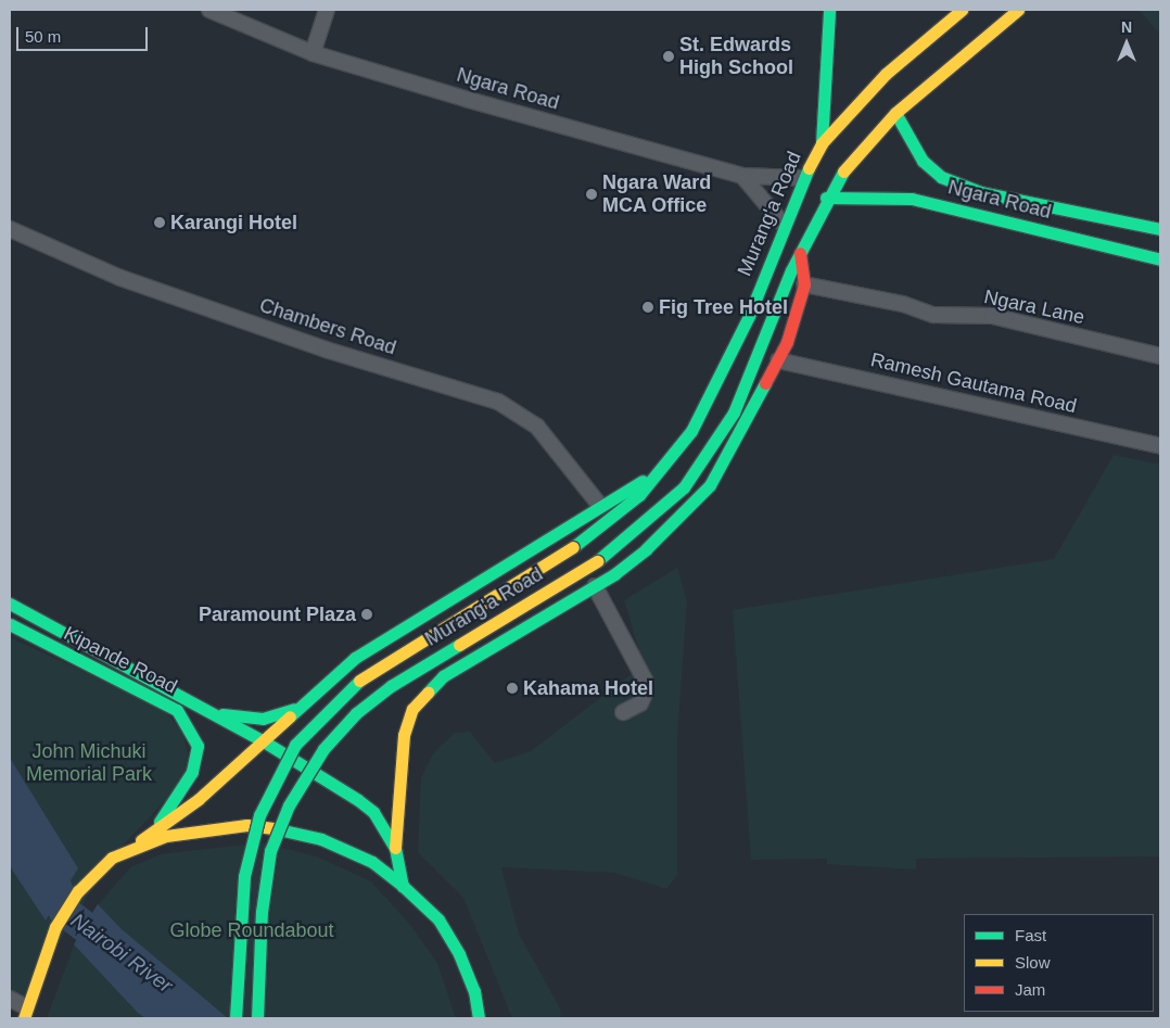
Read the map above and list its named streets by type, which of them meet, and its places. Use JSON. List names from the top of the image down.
{
  "streets": {
    "main road": ["Ngara Road", "Murang'a Road", "Kipande Road"],
    "street": ["Ngara Lane", "Chambers Road", "Ramesh Gautama Road"]
  },
  "crossings": [
    ["Ngara Road", "Murang'a Road"],
    ["Murang'a Road", "Ngara Lane"],
    ["Murang'a Road", "Chambers Road"],
    ["Murang'a Road", "Ramesh Gautama Road"],
    ["Murang'a Road", "Kipande Road"]
  ],
  "water": ["Nairobi River"],
  "parks": ["John Michuki Memorial Park", "Globe Roundabout"],
  "places": [
    "St. Edwards High School",
    "Ngara Ward MCA Office",
    "Karangi Hotel",
    "Fig Tree Hotel",
    "Paramount Plaza",
    "Kahama Hotel"
  ],
  "legend": ["Fast", "Slow", "Jam"],
  "scale_bar": "50 m",
  "north": "top"
}
